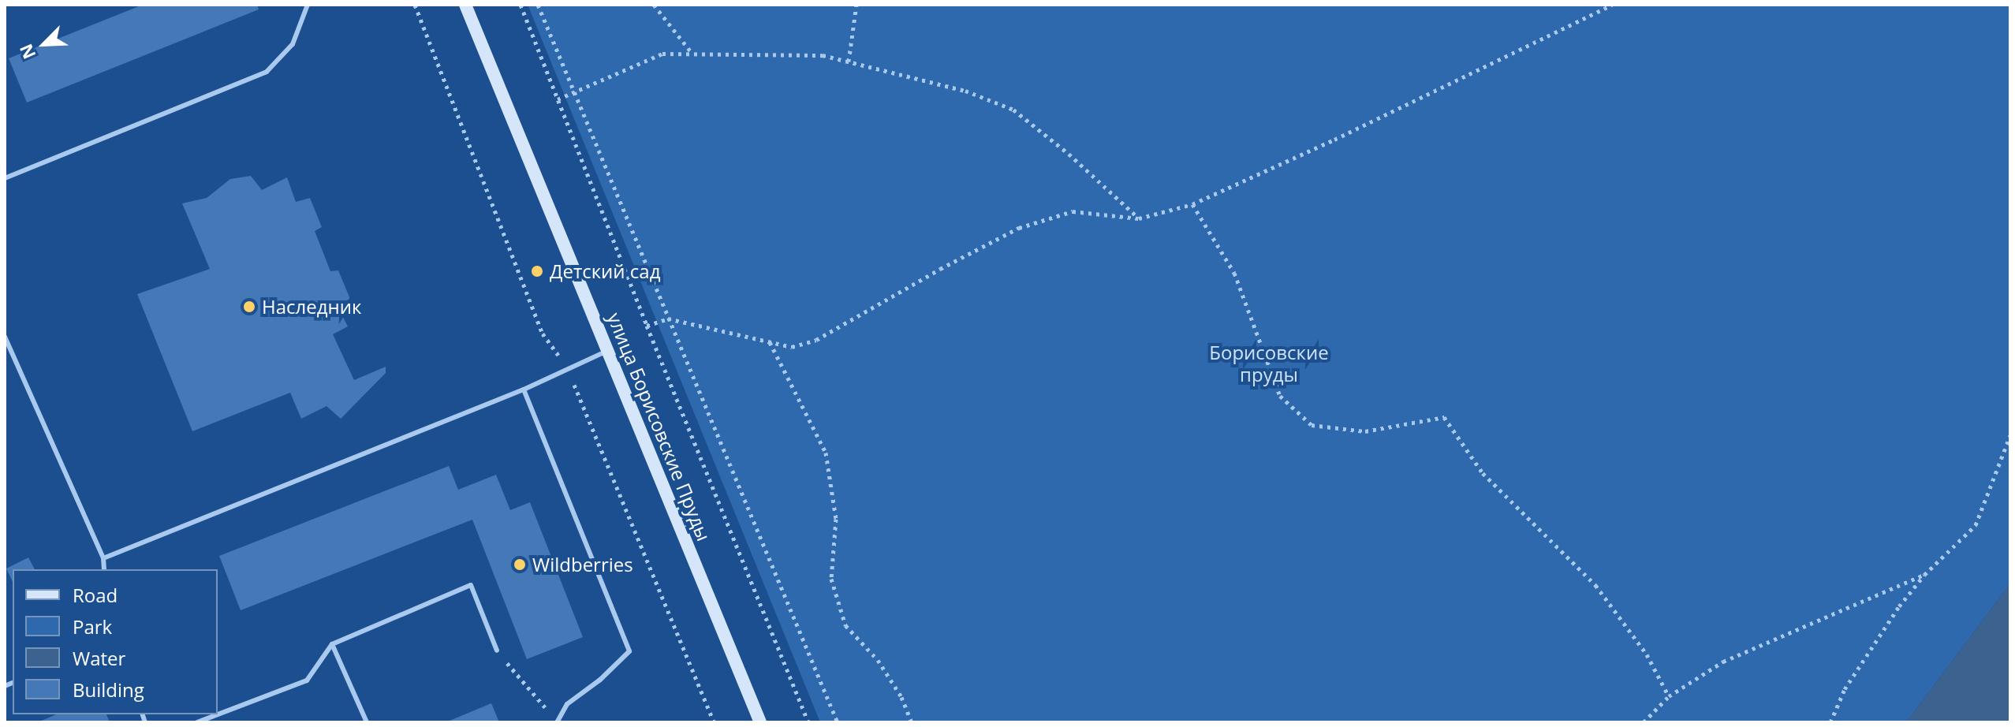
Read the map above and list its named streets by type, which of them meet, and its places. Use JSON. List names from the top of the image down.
{
  "streets": {
    "main road": ["улица Борисовские Пруды"]
  },
  "parks": ["Борисовские пруды"],
  "places": ["Детский сад", "Наследник", "Wildberries"],
  "legend": [
    "Road",
    "Park",
    "Water",
    "Building"
  ],
  "north": "bottom left"
}
